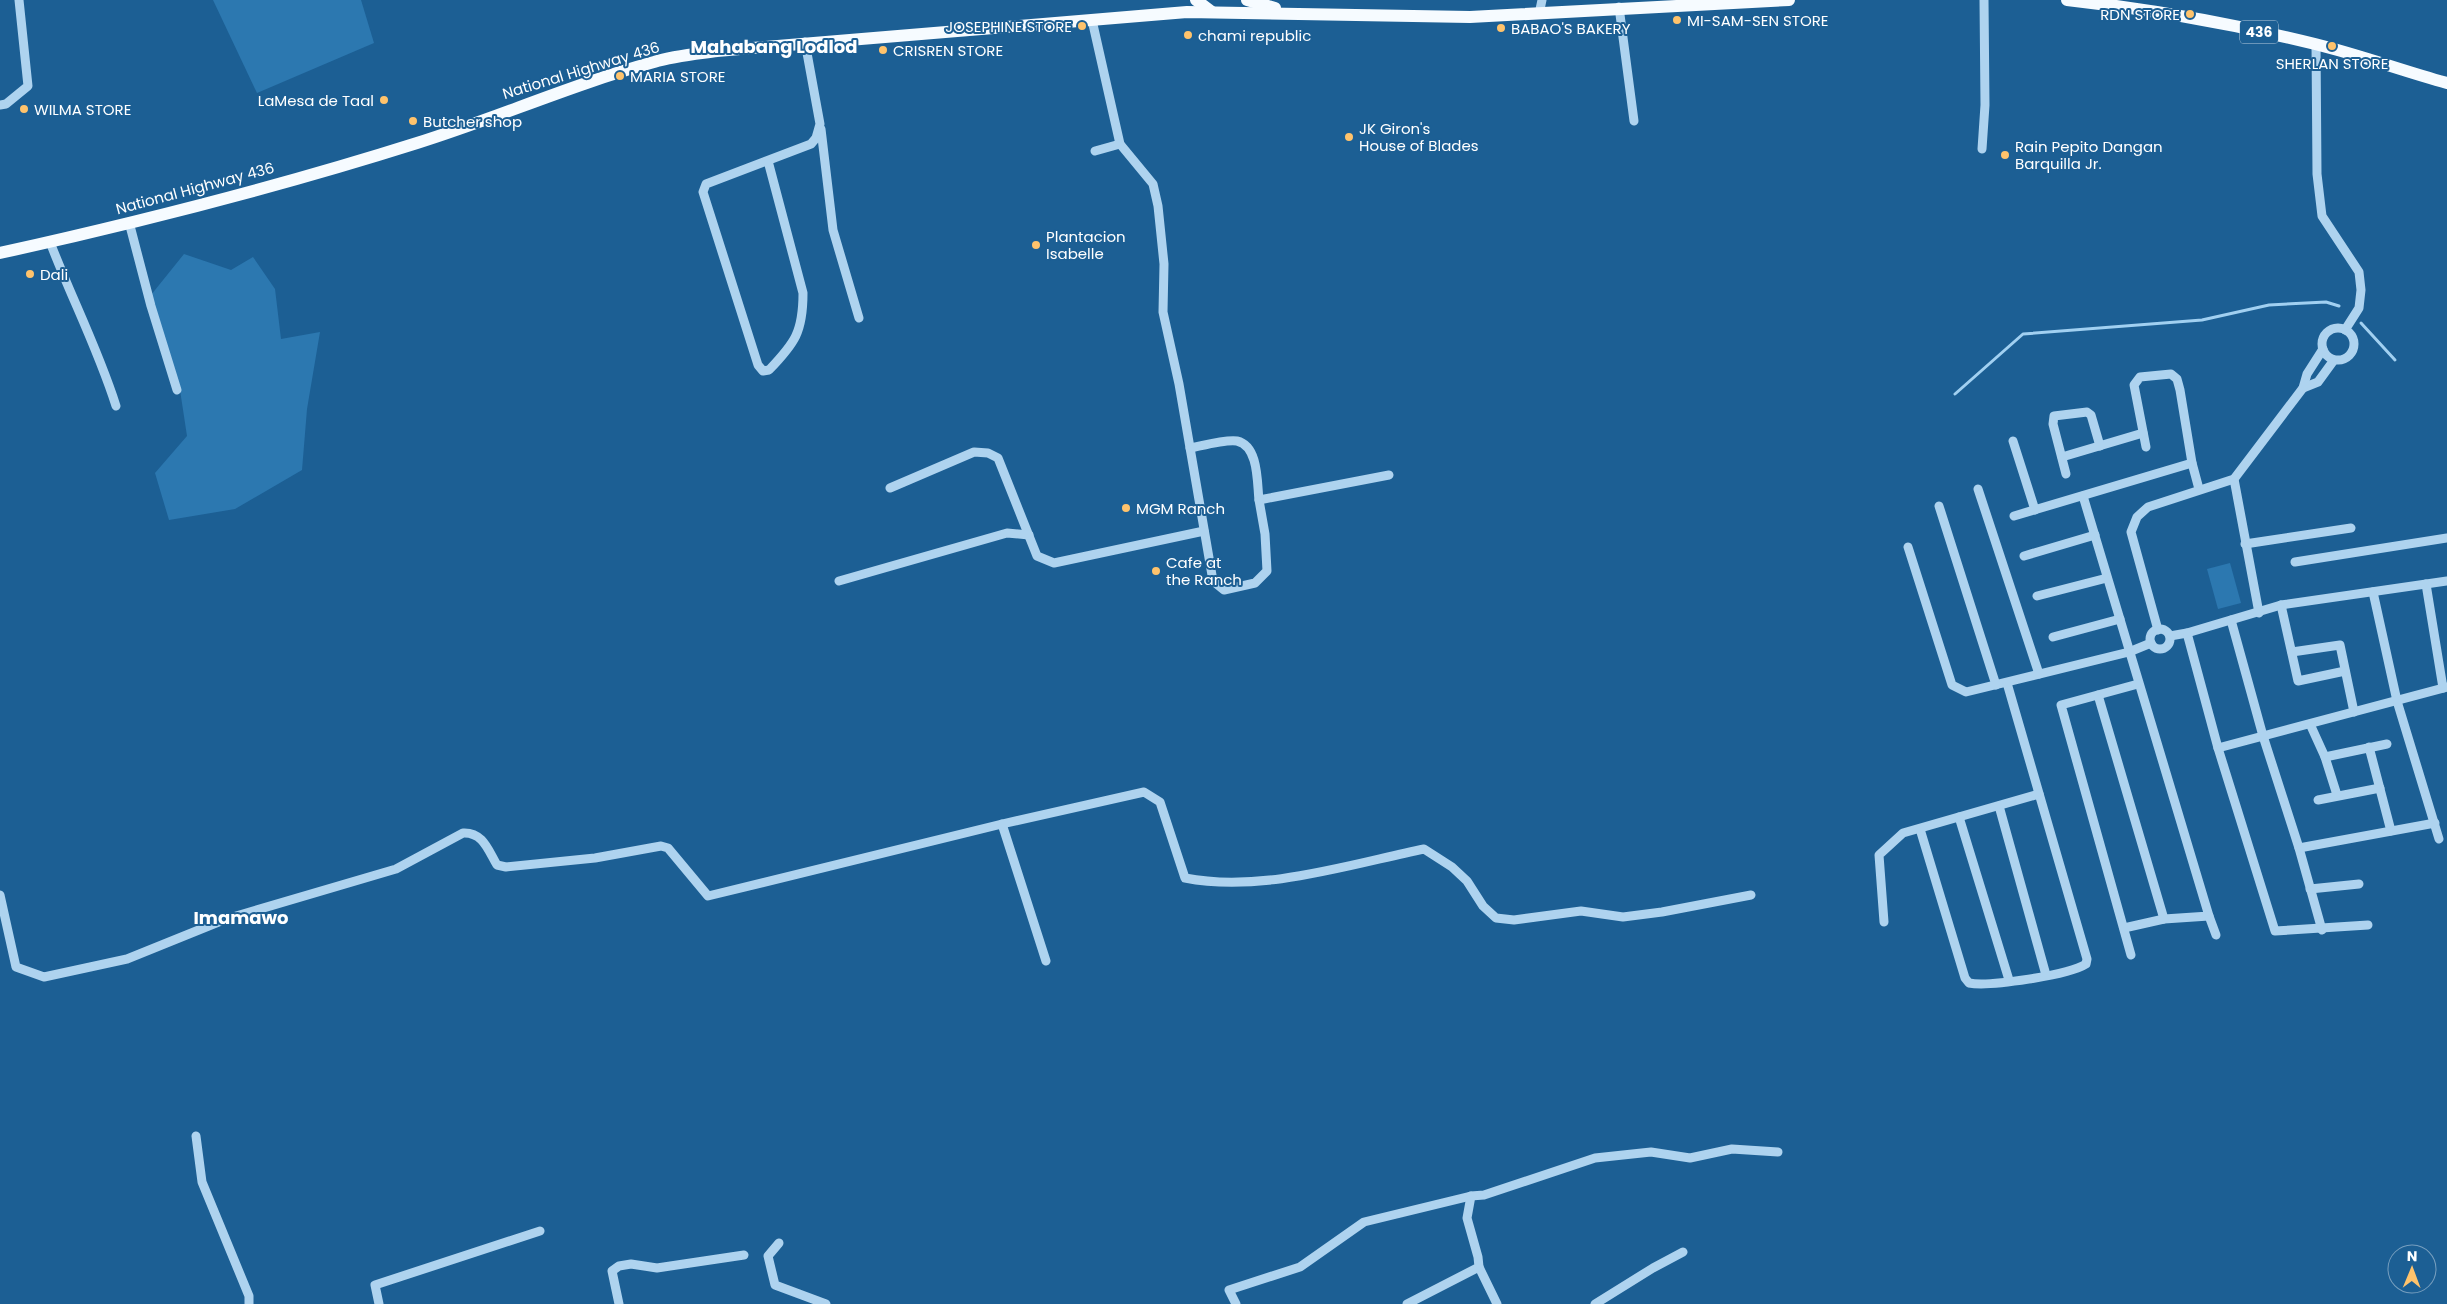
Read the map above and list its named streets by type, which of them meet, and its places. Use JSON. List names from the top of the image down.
{
  "streets": {
    "main road": ["436", "National Highway 436"]
  },
  "districts": ["Mahabang Lodlod", "Imamawo"],
  "places": [
    "RDN STORE",
    "MI-SAM-SEN STORE",
    "JOSEPHINE STORE",
    "BABAO'S BAKERY",
    "chami republic",
    "SHERLAN STORE",
    "CRISREN STORE",
    "MARIA STORE",
    "LaMesa de Taal",
    "WILMA STORE",
    "Butcher shop",
    "JK Giron's House of Blades",
    "Rain Pepito Dangan Barquilla Jr.",
    "Plantacion Isabelle",
    "Dali",
    "MGM Ranch",
    "Cafe at the Ranch"
  ],
  "north": "top"
}
